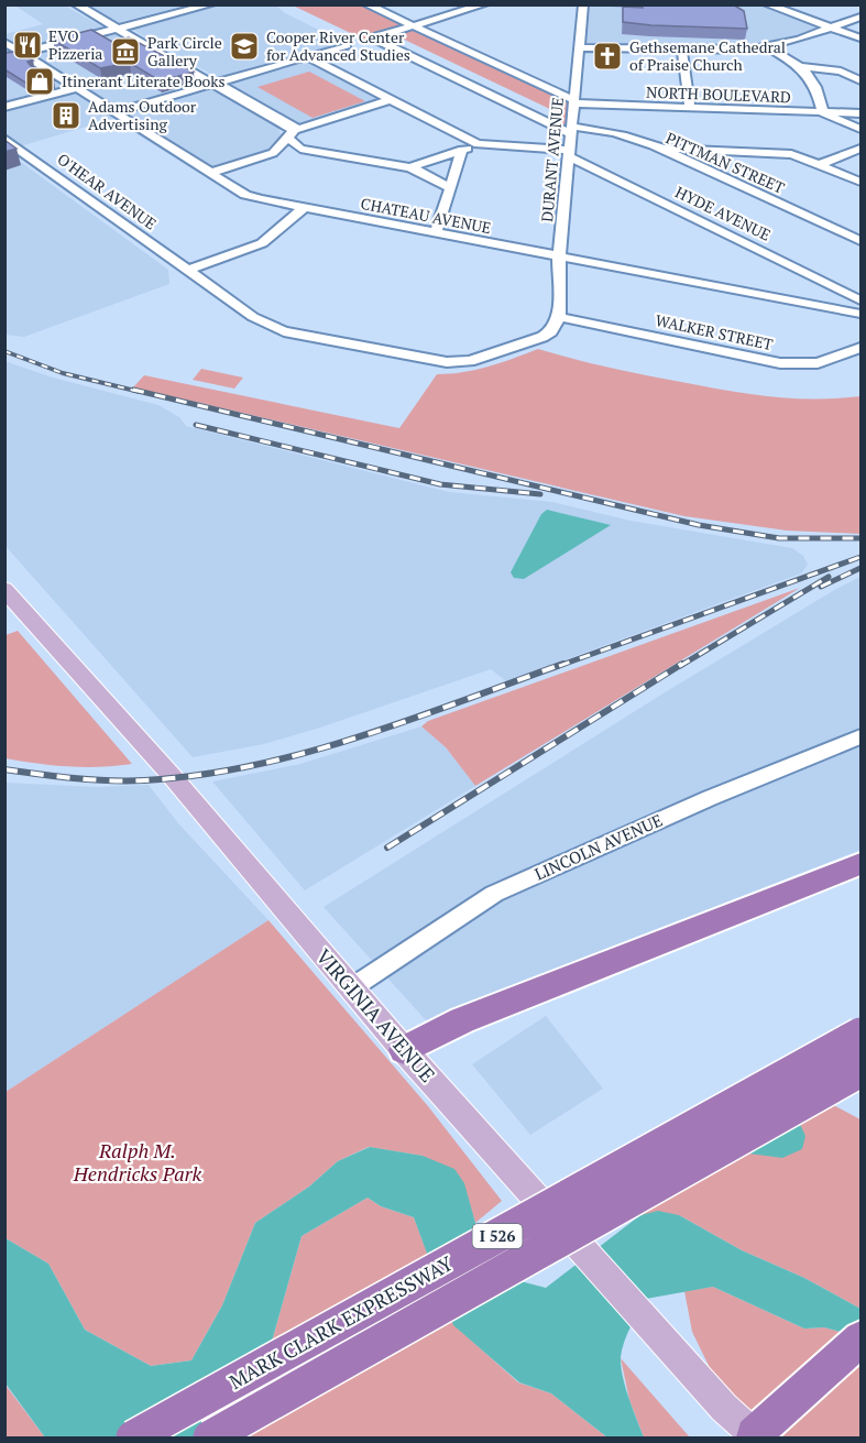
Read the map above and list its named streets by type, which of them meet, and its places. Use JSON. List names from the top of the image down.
{
  "streets": {
    "highway": ["I 526", "MARK CLARK EXPRESSWAY"],
    "main road": ["VIRGINIA AVENUE"],
    "street": [
      "NORTH BOULEVARD",
      "DURANT AVENUE",
      "PITTMAN STREET",
      "O'HEAR AVENUE",
      "HYDE AVENUE",
      "CHATEAU AVENUE",
      "WALKER STREET",
      "LINCOLN AVENUE"
    ]
  },
  "crossings": [
    ["NORTH BOULEVARD", "DURANT AVENUE"],
    ["NORTH BOULEVARD", "PITTMAN STREET"],
    ["DURANT AVENUE", "PITTMAN STREET"],
    ["DURANT AVENUE", "O'HEAR AVENUE"],
    ["DURANT AVENUE", "HYDE AVENUE"],
    ["DURANT AVENUE", "CHATEAU AVENUE"],
    ["DURANT AVENUE", "WALKER STREET"],
    ["O'HEAR AVENUE", "WALKER STREET"],
    ["LINCOLN AVENUE", "VIRGINIA AVENUE"]
  ],
  "parks": ["Ralph M. Hendricks Park"],
  "places": {
    "restaurant": ["EVO Pizzeria"],
    "school or university": ["Cooper River Center for Advanced Studies"],
    "museum": ["Park Circle Gallery"],
    "church": ["Gethsemane Cathedral of Praise Church"],
    "shop": ["Itinerant Literate Books"],
    "building": ["Adams Outdoor Advertising"]
  }
}
